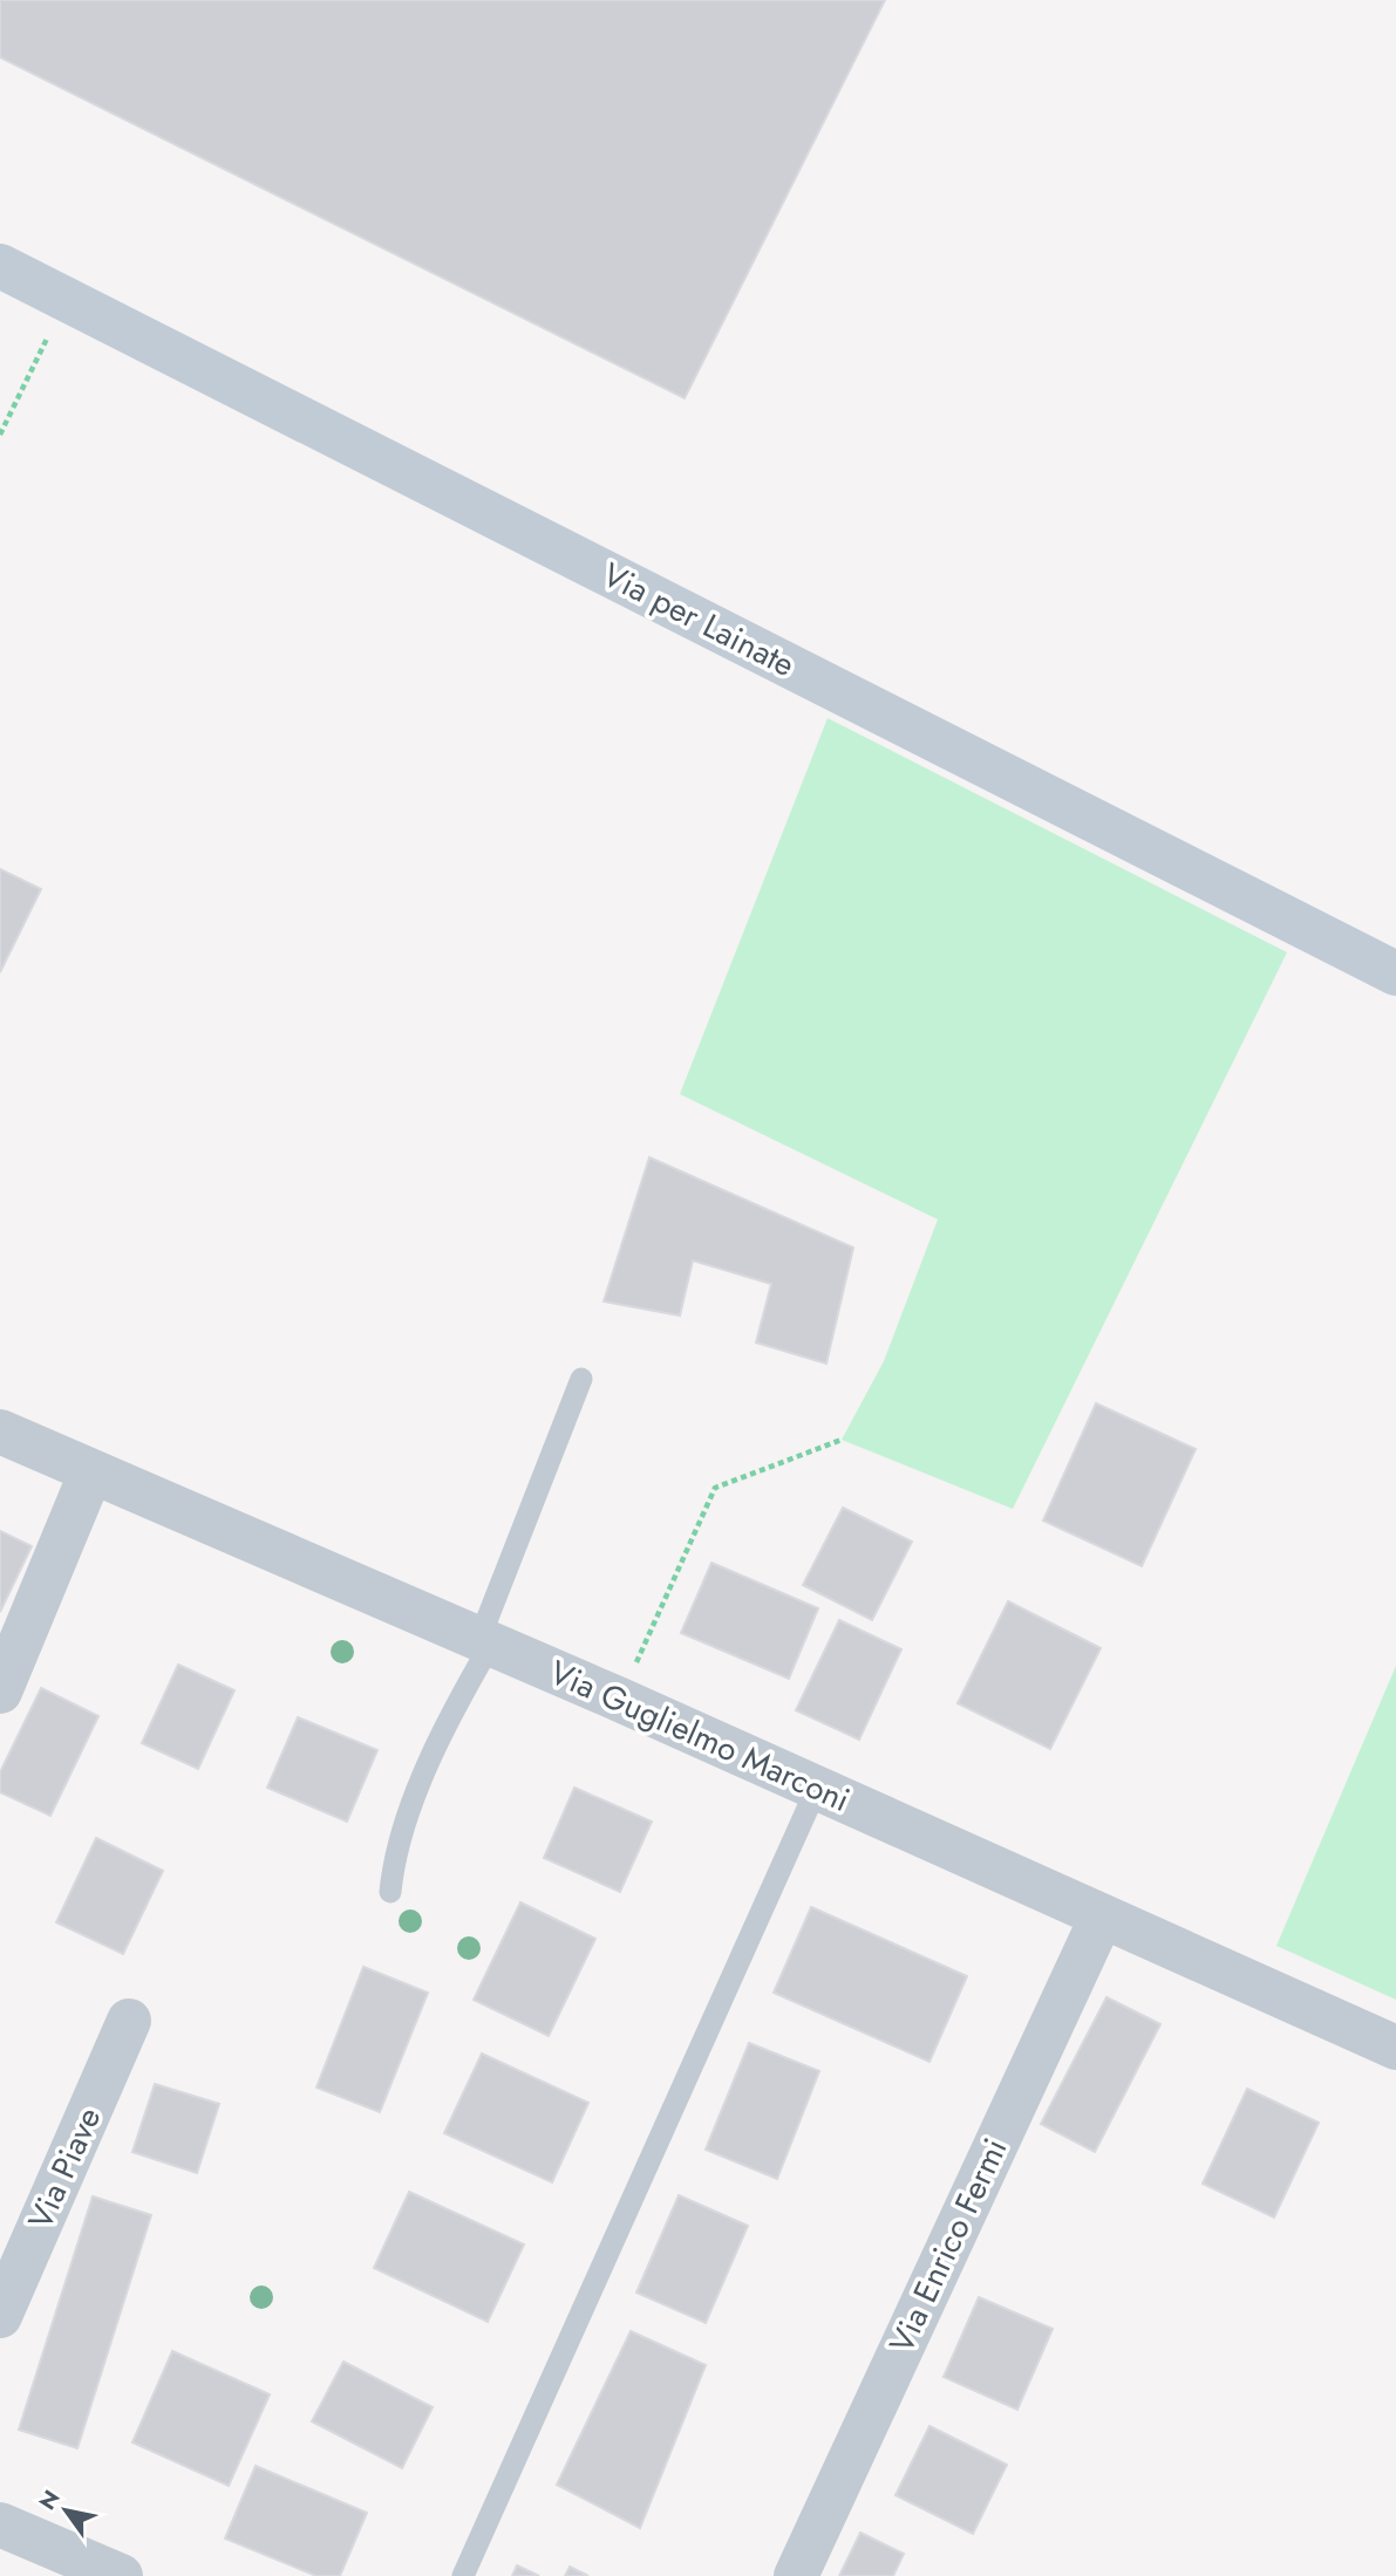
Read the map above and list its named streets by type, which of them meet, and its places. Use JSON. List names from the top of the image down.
{
  "streets": {
    "street": [
      "Via per Lainate",
      "Via Guglielmo Marconi",
      "Via Piave",
      "Via Enrico Fermi"
    ]
  },
  "crossings": [
    ["Via Guglielmo Marconi", "Via Enrico Fermi"]
  ],
  "north": "top left"
}
